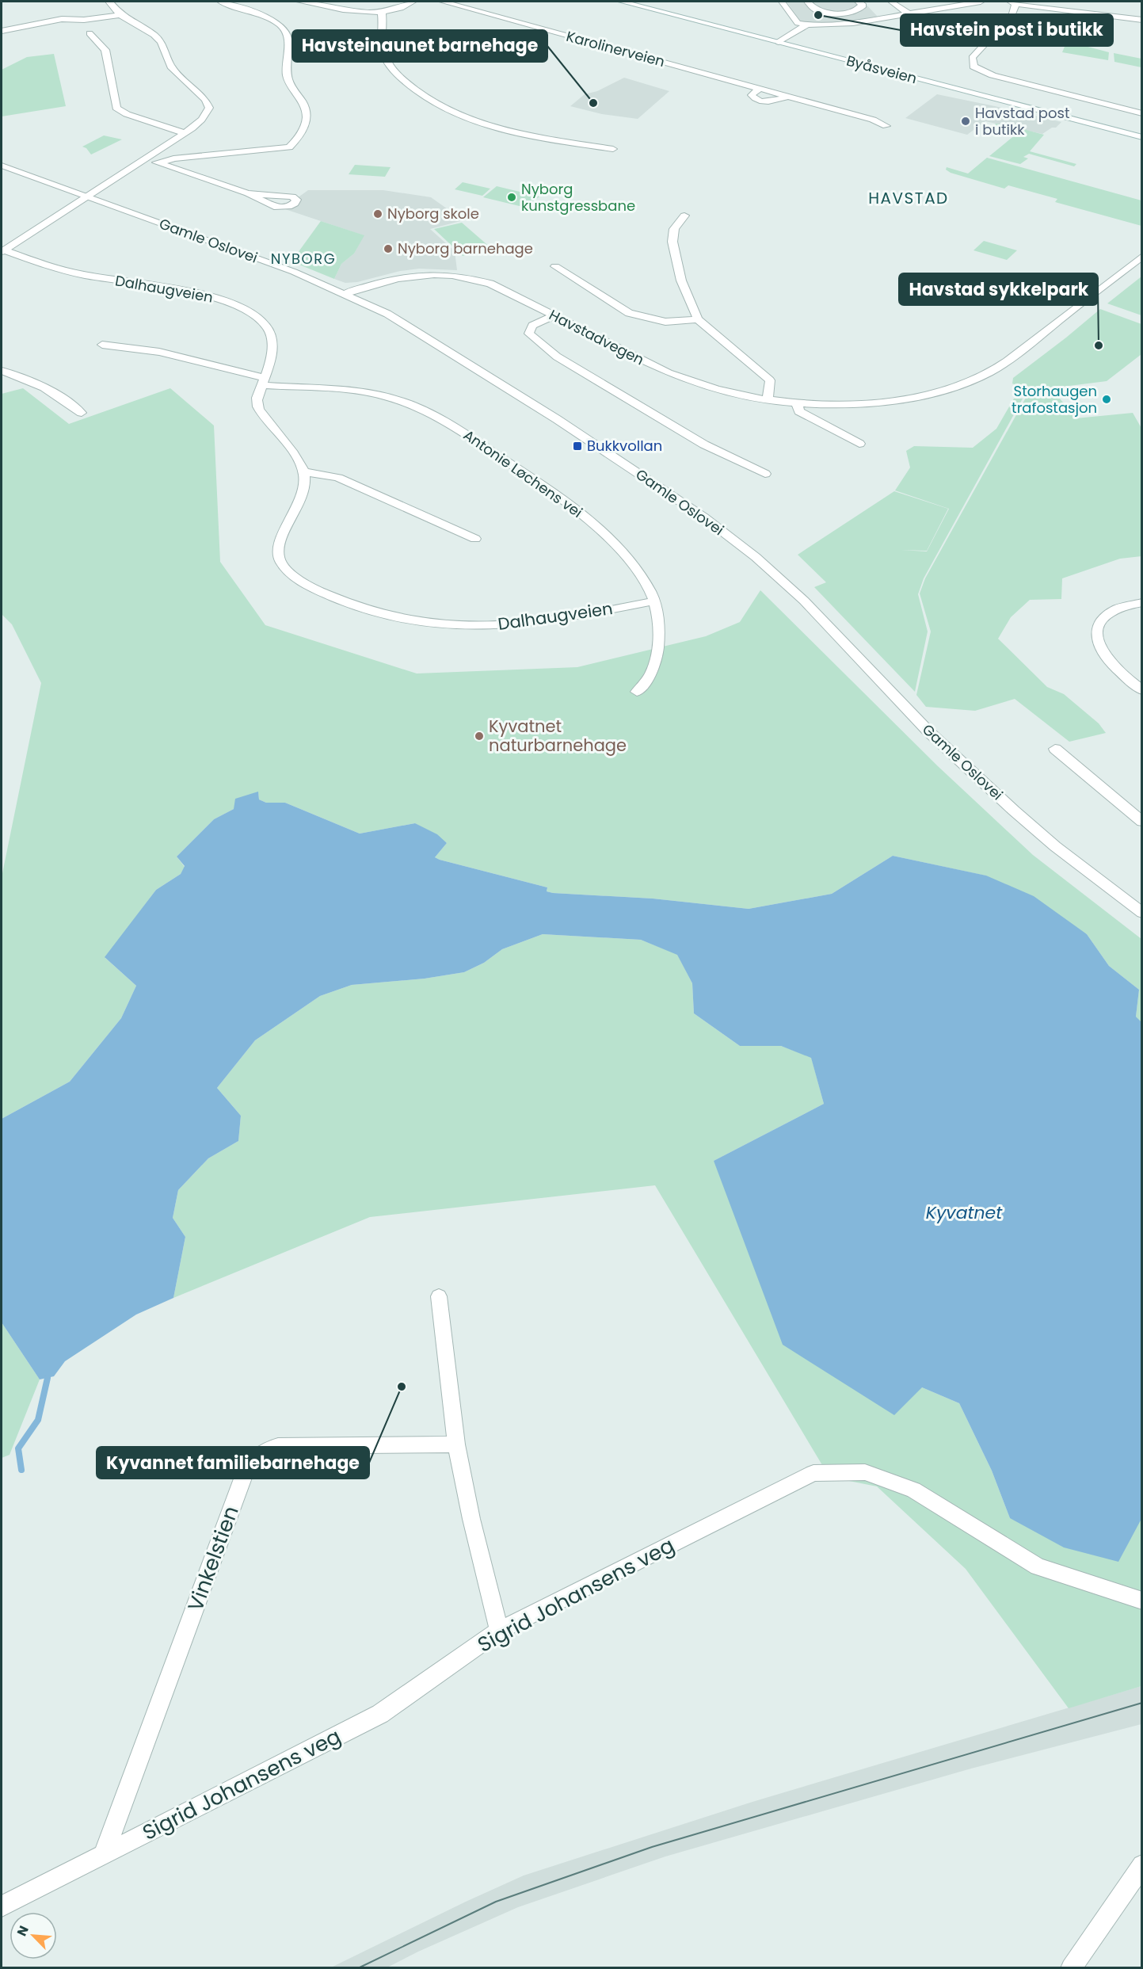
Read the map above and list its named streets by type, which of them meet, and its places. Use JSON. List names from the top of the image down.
{
  "streets": {
    "street": [
      "Karolinerveien",
      "Byåsveien",
      "Gamle Oslovei",
      "Dalhaugveien",
      "Havstadvegen",
      "Antonie Løchens vei",
      "Vinkelstien",
      "Sigrid Johansens veg"
    ]
  },
  "crossings": [
    ["Gamle Oslovei", "Havstadvegen"],
    ["Dalhaugveien", "Antonie Løchens vei"],
    ["Vinkelstien", "Sigrid Johansens veg"]
  ],
  "districts": ["HAVSTAD", "NYBORG"],
  "water": ["Kyvatnet"],
  "places": {
    "other": [
      "Havstein post i butikk",
      "Havsteinaunet barnehage",
      "Havstad post i butikk",
      "Nyborg kunstgressbane",
      "Nyborg skole",
      "Nyborg barnehage",
      "Havstad sykkelpark",
      "Storhaugen trafostasjon",
      "Kyvatnet naturbarnehage",
      "Kyvannet familiebarnehage"
    ],
    "transit": ["Bukkvollan"]
  },
  "north": "top left"
}
